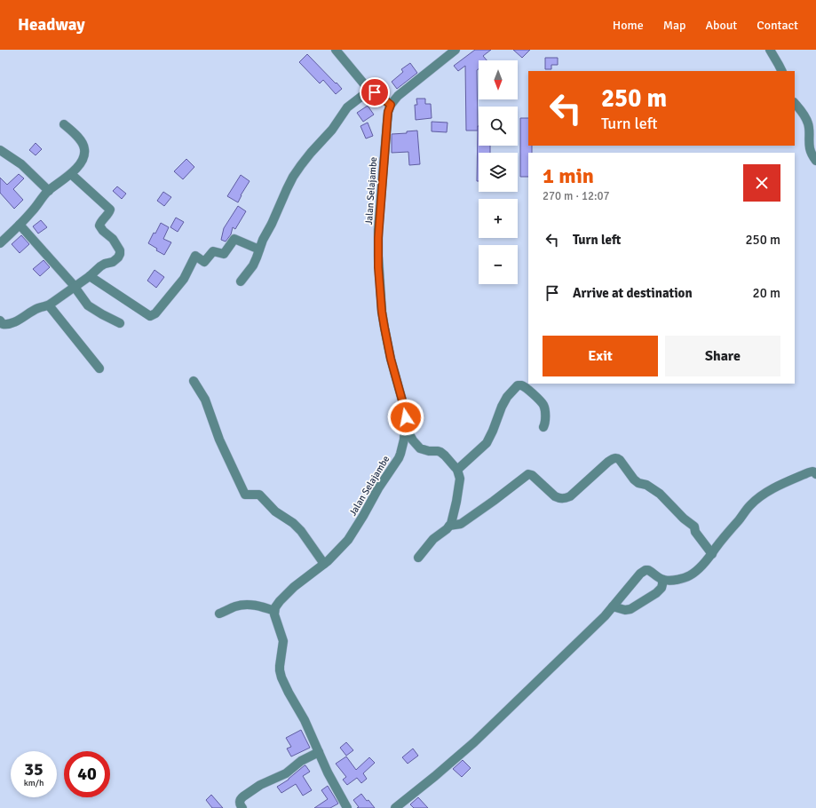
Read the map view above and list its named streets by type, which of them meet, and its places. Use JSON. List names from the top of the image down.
{
  "streets": {
    "street": ["Jalan Selajambe"]
  },
  "north": "bottom",
  "page": {
    "header": "Headway",
    "nav": [
      "Home",
      "Map",
      "About",
      "Contact"
    ],
    "map_buttons": ["+", "−"],
    "turn": ["250 m", "Turn left"],
    "heading": ["1 min", "270 m · 12:07"],
    "list": [
      {
        "name": "Turn left",
        "value": "250 m"
      },
      {
        "name": "Arrive at destination",
        "value": "20 m"
      }
    ],
    "buttons": ["Exit", "Share"],
    "speed": "35 km/h",
    "limit": "40"
  }
}
